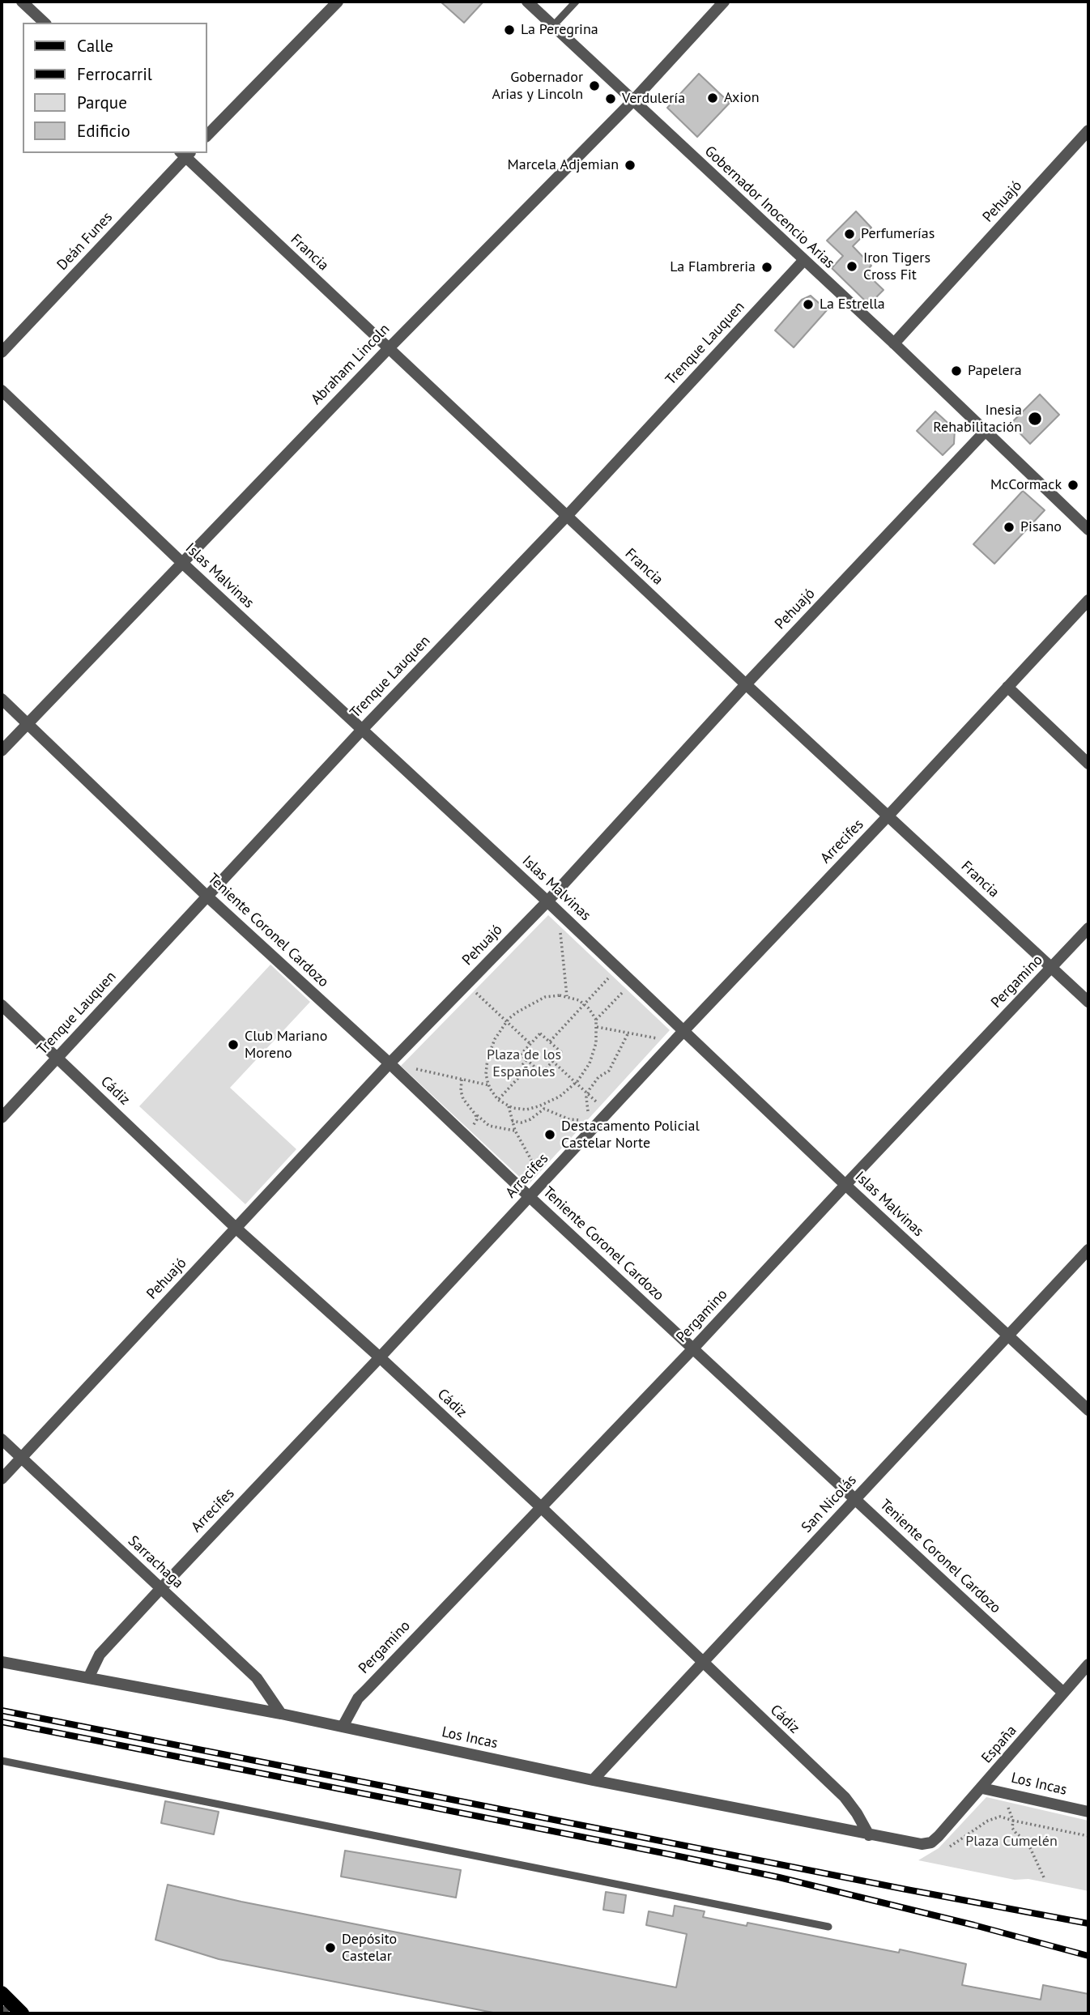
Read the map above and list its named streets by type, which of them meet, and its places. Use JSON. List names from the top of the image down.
{
  "streets": {
    "street": [
      "Pehuajó",
      "Gobernador Inocencio Arias",
      "Deán Funes",
      "Francia",
      "Trenque Lauquen",
      "Abraham Lincoln",
      "Islas Malvinas",
      "Arrecifes",
      "Teniente Coronel Cardozo",
      "Pergamino",
      "Cádiz",
      "San Nicolás",
      "Sarrachaga",
      "Los Incas",
      "España"
    ]
  },
  "crossings": [
    ["Pehuajó", "Gobernador Inocencio Arias"],
    ["Pehuajó", "Francia"],
    ["Pehuajó", "Islas Malvinas"],
    ["Pehuajó", "Teniente Coronel Cardozo"],
    ["Pehuajó", "Cádiz"],
    ["Pehuajó", "Sarrachaga"],
    ["Gobernador Inocencio Arias", "Trenque Lauquen"],
    ["Gobernador Inocencio Arias", "Abraham Lincoln"],
    ["Deán Funes", "Francia"],
    ["Francia", "Trenque Lauquen"],
    ["Francia", "Abraham Lincoln"],
    ["Francia", "Arrecifes"],
    ["Francia", "Pergamino"],
    ["Trenque Lauquen", "Islas Malvinas"],
    ["Trenque Lauquen", "Teniente Coronel Cardozo"],
    ["Trenque Lauquen", "Cádiz"],
    ["Abraham Lincoln", "Islas Malvinas"],
    ["Abraham Lincoln", "Teniente Coronel Cardozo"],
    ["Islas Malvinas", "Arrecifes"],
    ["Islas Malvinas", "Pergamino"],
    ["Islas Malvinas", "San Nicolás"],
    ["Arrecifes", "Teniente Coronel Cardozo"],
    ["Arrecifes", "Cádiz"],
    ["Arrecifes", "Sarrachaga"],
    ["Arrecifes", "Los Incas"],
    ["Teniente Coronel Cardozo", "Pergamino"],
    ["Teniente Coronel Cardozo", "San Nicolás"],
    ["Teniente Coronel Cardozo", "España"],
    ["Pergamino", "Cádiz"],
    ["Pergamino", "Los Incas"],
    ["Cádiz", "San Nicolás"],
    ["Cádiz", "Los Incas"],
    ["San Nicolás", "Los Incas"],
    ["Sarrachaga", "Los Incas"],
    ["Los Incas", "España"]
  ],
  "parks": ["Plaza de los Españoles", "Plaza Cumelén"],
  "places": [
    "La Peregrina",
    "Gobernador Arias y Lincoln",
    "Axion",
    "Verdulería",
    "Marcela Adjemian",
    "Perfumerías",
    "Iron Tigers Cross Fit",
    "La Flambreria",
    "La Estrella",
    "Papelera",
    "Inesia Rehabilitación",
    "McCormack",
    "Pisano",
    "Club Mariano Moreno",
    "Destacamento Policial Castelar Norte",
    "Depósito Castelar"
  ],
  "legend": [
    "Calle",
    "Ferrocarril",
    "Parque",
    "Edificio"
  ]
}
